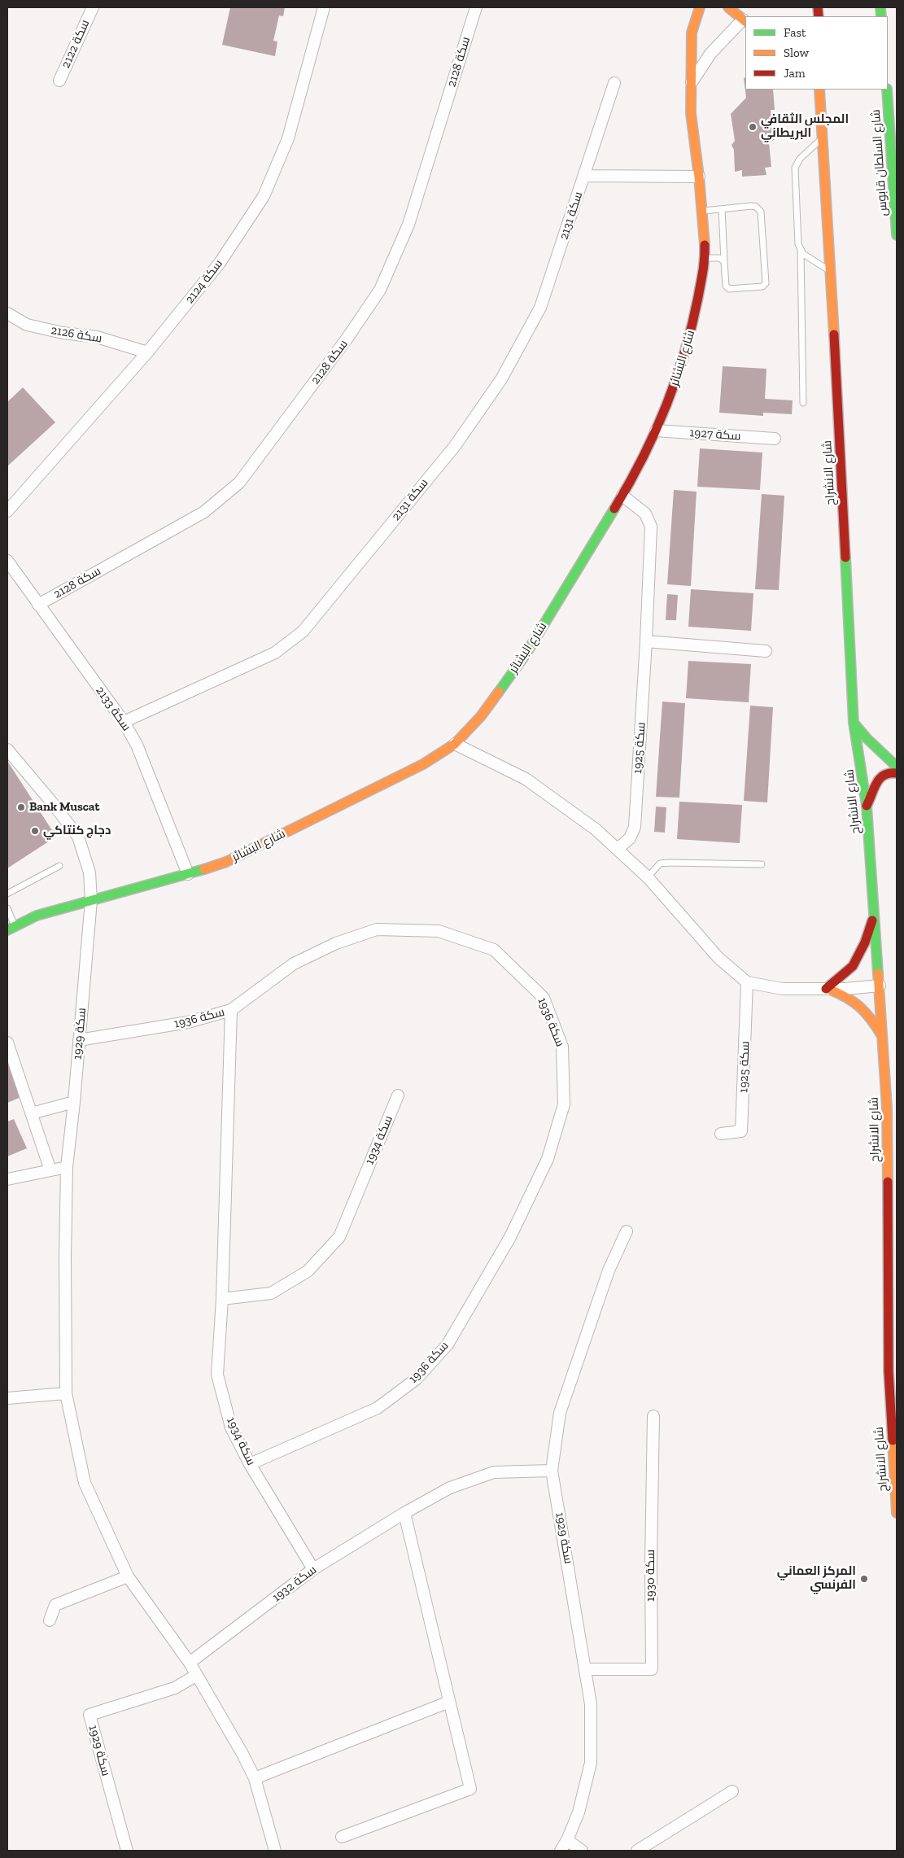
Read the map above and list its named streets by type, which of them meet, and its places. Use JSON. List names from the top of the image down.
{
  "streets": {
    "main road": ["شارع السلطان قابوس", "شارع البشائر", "شارع الانشراح"],
    "street": [
      "سكة 2122",
      "سكة 2128",
      "سكة 2131",
      "سكة 2124",
      "سكة 2126",
      "سكة 1927",
      "سكة 2133",
      "سكة 1925",
      "سكة 1936",
      "سكة 1929",
      "سكة 1934",
      "سكة 1930",
      "سكة 1932"
    ]
  },
  "crossings": [
    ["سكة 2128", "سكة 2133"],
    ["سكة 2131", "شارع البشائر"],
    ["سكة 2131", "سكة 2133"],
    ["سكة 2124", "سكة 2126"],
    ["شارع البشائر", "سكة 1927"],
    ["شارع البشائر", "سكة 2133"],
    ["شارع البشائر", "سكة 1925"],
    ["شارع البشائر", "سكة 1929"],
    ["سكة 1936", "سكة 1929"],
    ["سكة 1936", "سكة 1934"],
    ["سكة 1929", "سكة 1930"],
    ["سكة 1929", "سكة 1932"],
    ["سكة 1934", "سكة 1932"]
  ],
  "places": [
    "المجلس الثقافي البريطاني",
    "Bank Muscat",
    "دجاج كنتاكي",
    "المركز العماني الفرنسي"
  ],
  "legend": ["Fast", "Slow", "Jam"]
}
